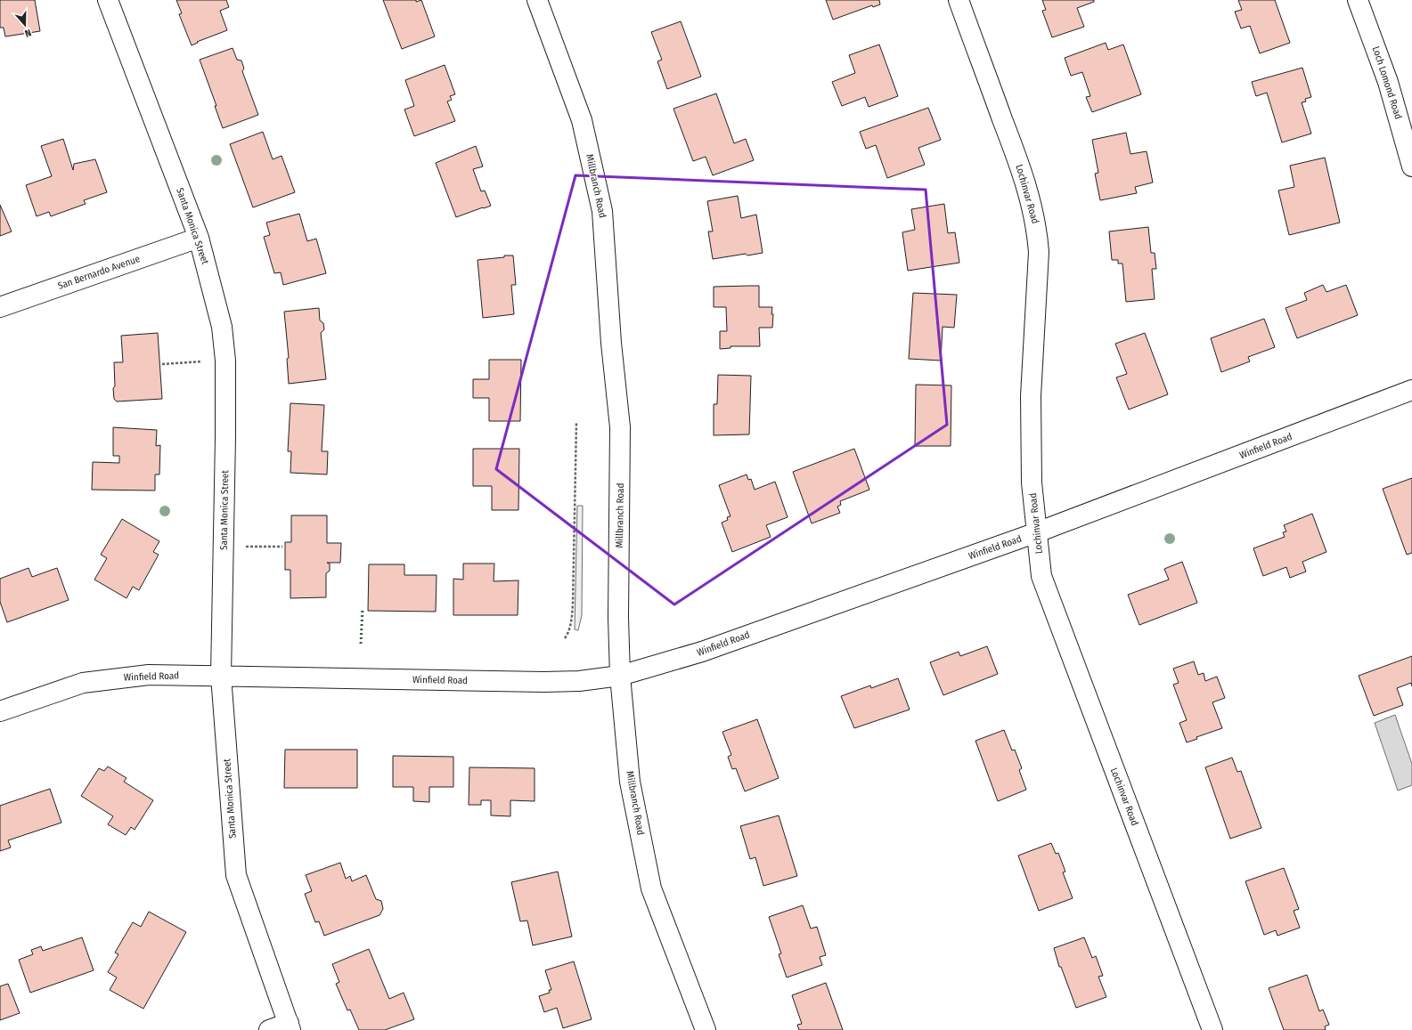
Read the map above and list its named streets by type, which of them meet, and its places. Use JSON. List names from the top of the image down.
{
  "streets": {
    "street": [
      "Loch Lomond Road",
      "Millbranch Road",
      "Lochinvar Road",
      "Santa Monica Street",
      "San Bernardo Avenue",
      "Winfield Road"
    ]
  },
  "crossings": [
    ["Millbranch Road", "Winfield Road"],
    ["Lochinvar Road", "Winfield Road"],
    ["Santa Monica Street", "San Bernardo Avenue"],
    ["Santa Monica Street", "Winfield Road"]
  ],
  "north": "bottom"
}
